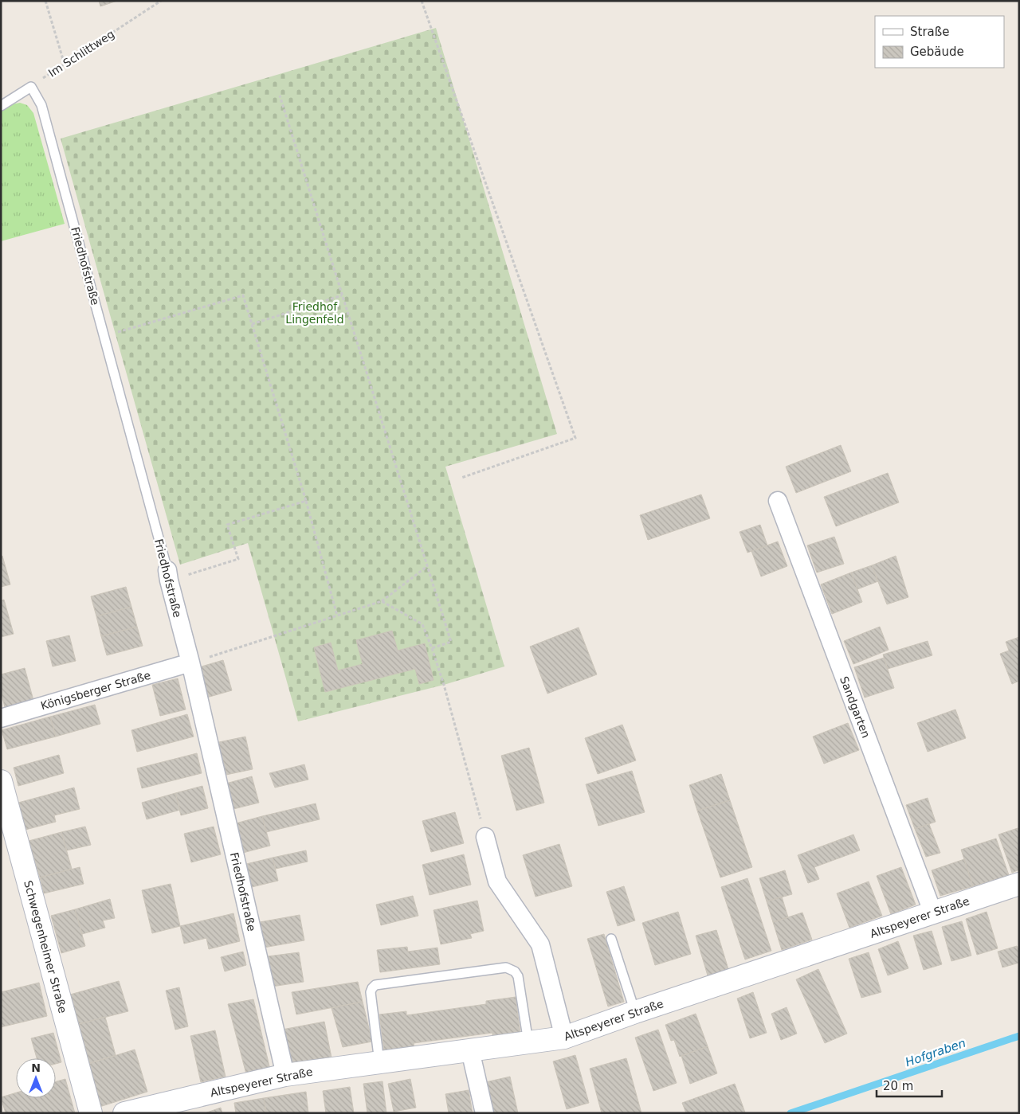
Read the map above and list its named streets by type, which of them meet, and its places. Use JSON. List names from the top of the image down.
{
  "streets": {
    "main road": ["Altspeyerer Straße", "Schwegenheimer Straße"],
    "street": ["Friedhofstraße", "Königsberger Straße", "Sandgarten"],
    "path": ["Im Schlittweg"]
  },
  "crossings": [
    ["Im Schlittweg", "Friedhofstraße"],
    ["Friedhofstraße", "Königsberger Straße"],
    ["Friedhofstraße", "Altspeyerer Straße"],
    ["Sandgarten", "Altspeyerer Straße"]
  ],
  "water": ["Hofgraben"],
  "parks": ["Friedhof Lingenfeld"],
  "legend": ["Straße", "Gebäude"],
  "scale_bar": "20 m",
  "north": "top"
}
